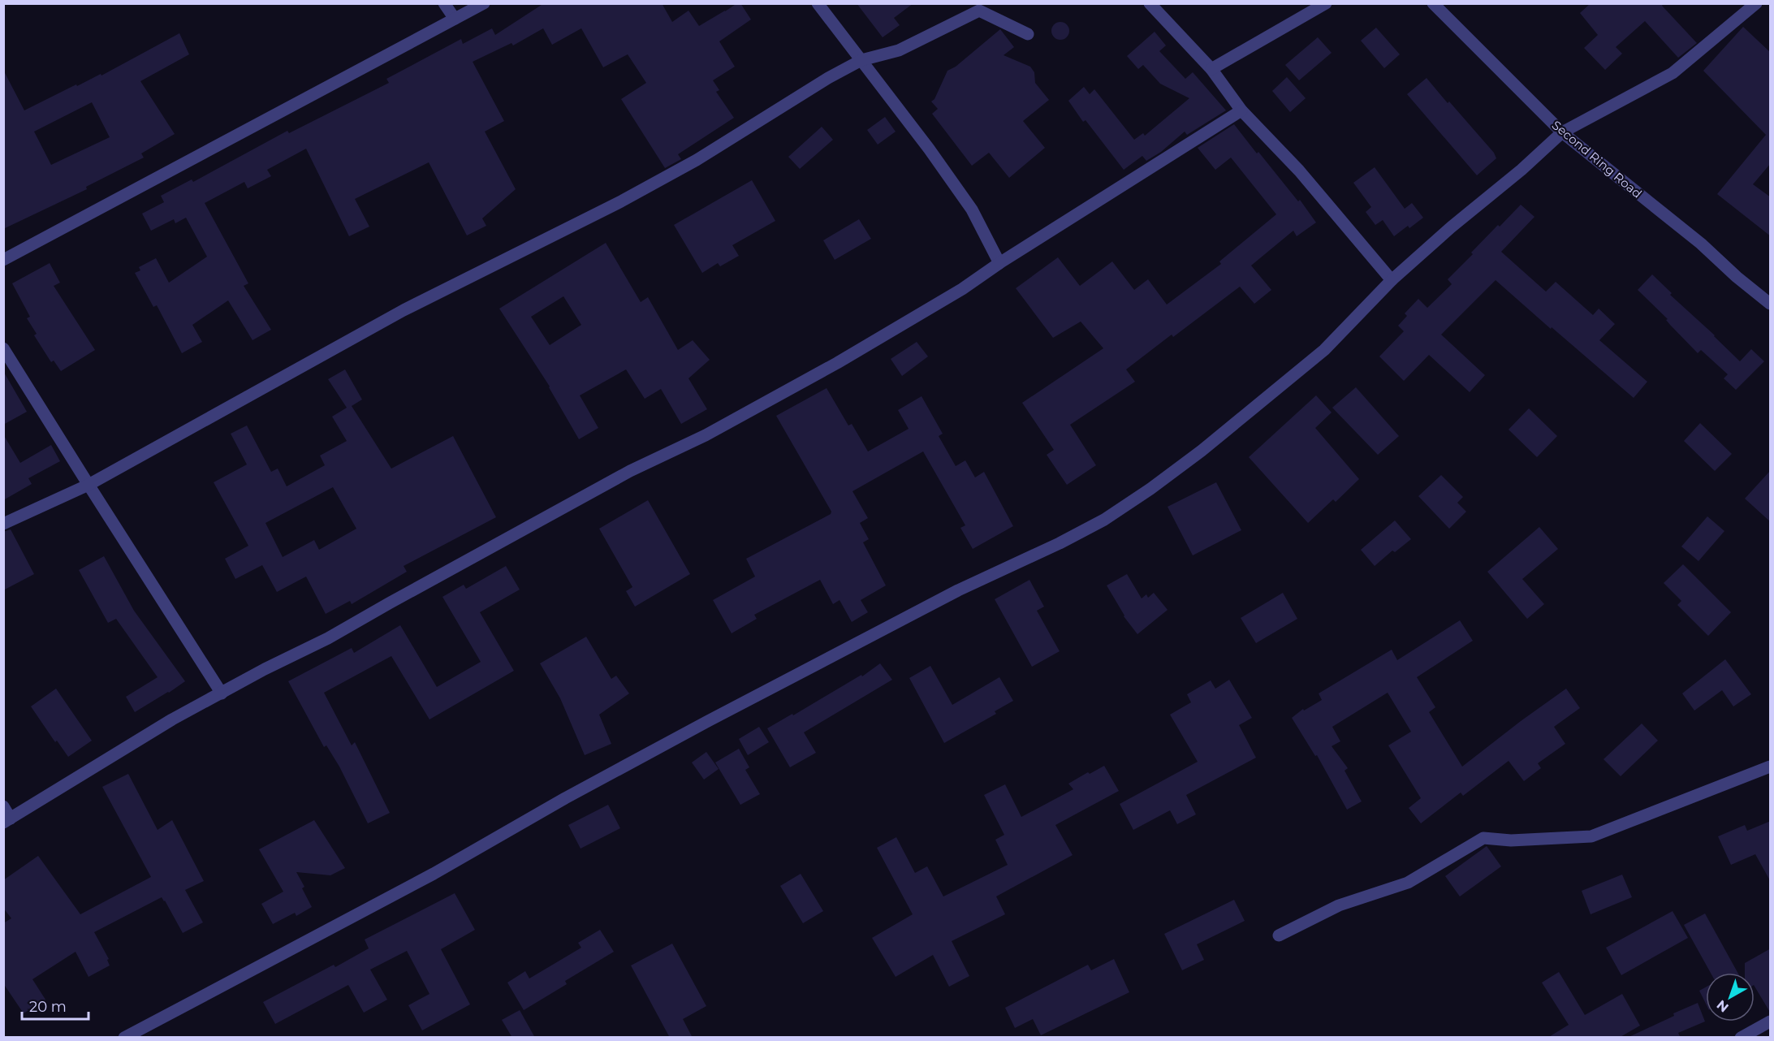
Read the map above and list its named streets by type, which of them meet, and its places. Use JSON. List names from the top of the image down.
{
  "streets": {
    "street": ["Second Ring Road"]
  },
  "scale_bar": "20 m",
  "north": "bottom left"
}
